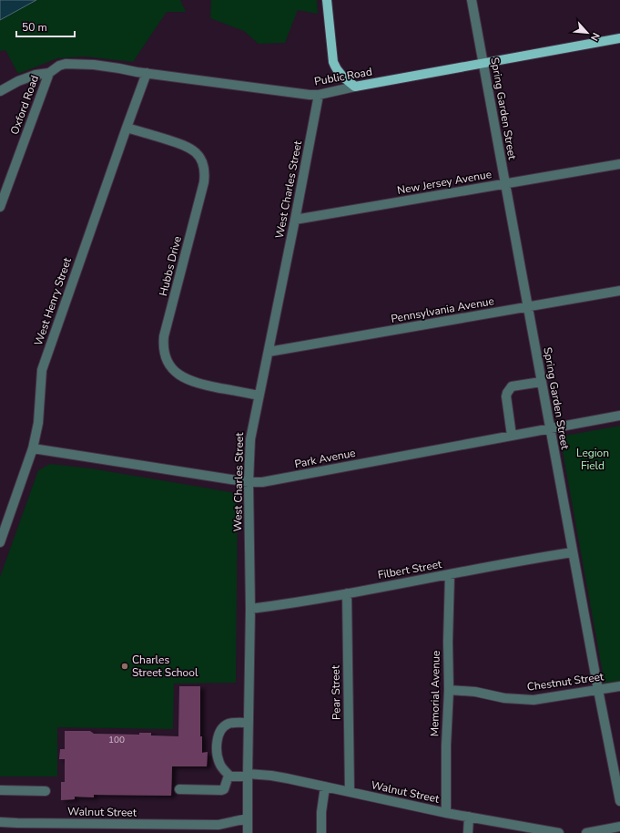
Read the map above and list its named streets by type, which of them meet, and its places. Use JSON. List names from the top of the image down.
{
  "streets": {
    "main road": ["Public Road"],
    "street": [
      "Oxford Road",
      "Spring Garden Street",
      "New Jersey Avenue",
      "West Charles Street",
      "Hubbs Drive",
      "West Henry Street",
      "Pennsylvania Avenue",
      "Park Avenue",
      "Filbert Street",
      "Chestnut Street",
      "Pear Street",
      "Memorial Avenue",
      "Walnut Street"
    ]
  },
  "crossings": [
    ["Public Road", "Oxford Road"],
    ["Public Road", "Spring Garden Street"],
    ["Public Road", "West Charles Street"],
    ["Public Road", "West Henry Street"],
    ["Spring Garden Street", "New Jersey Avenue"],
    ["Spring Garden Street", "Pennsylvania Avenue"],
    ["Spring Garden Street", "Park Avenue"],
    ["Spring Garden Street", "Filbert Street"],
    ["Spring Garden Street", "Chestnut Street"],
    ["New Jersey Avenue", "West Charles Street"],
    ["West Charles Street", "Hubbs Drive"],
    ["West Charles Street", "Pennsylvania Avenue"],
    ["West Charles Street", "Park Avenue"],
    ["West Charles Street", "Filbert Street"],
    ["West Charles Street", "Walnut Street"],
    ["Hubbs Drive", "West Henry Street"],
    ["West Henry Street", "Park Avenue"],
    ["Filbert Street", "Pear Street"],
    ["Filbert Street", "Memorial Avenue"],
    ["Chestnut Street", "Memorial Avenue"],
    ["Pear Street", "Walnut Street"],
    ["Memorial Avenue", "Walnut Street"]
  ],
  "parks": ["Legion Field"],
  "places": ["Charles Street School"],
  "house_numbers": ["100"],
  "scale_bar": "50 m",
  "north": "bottom right"
}
